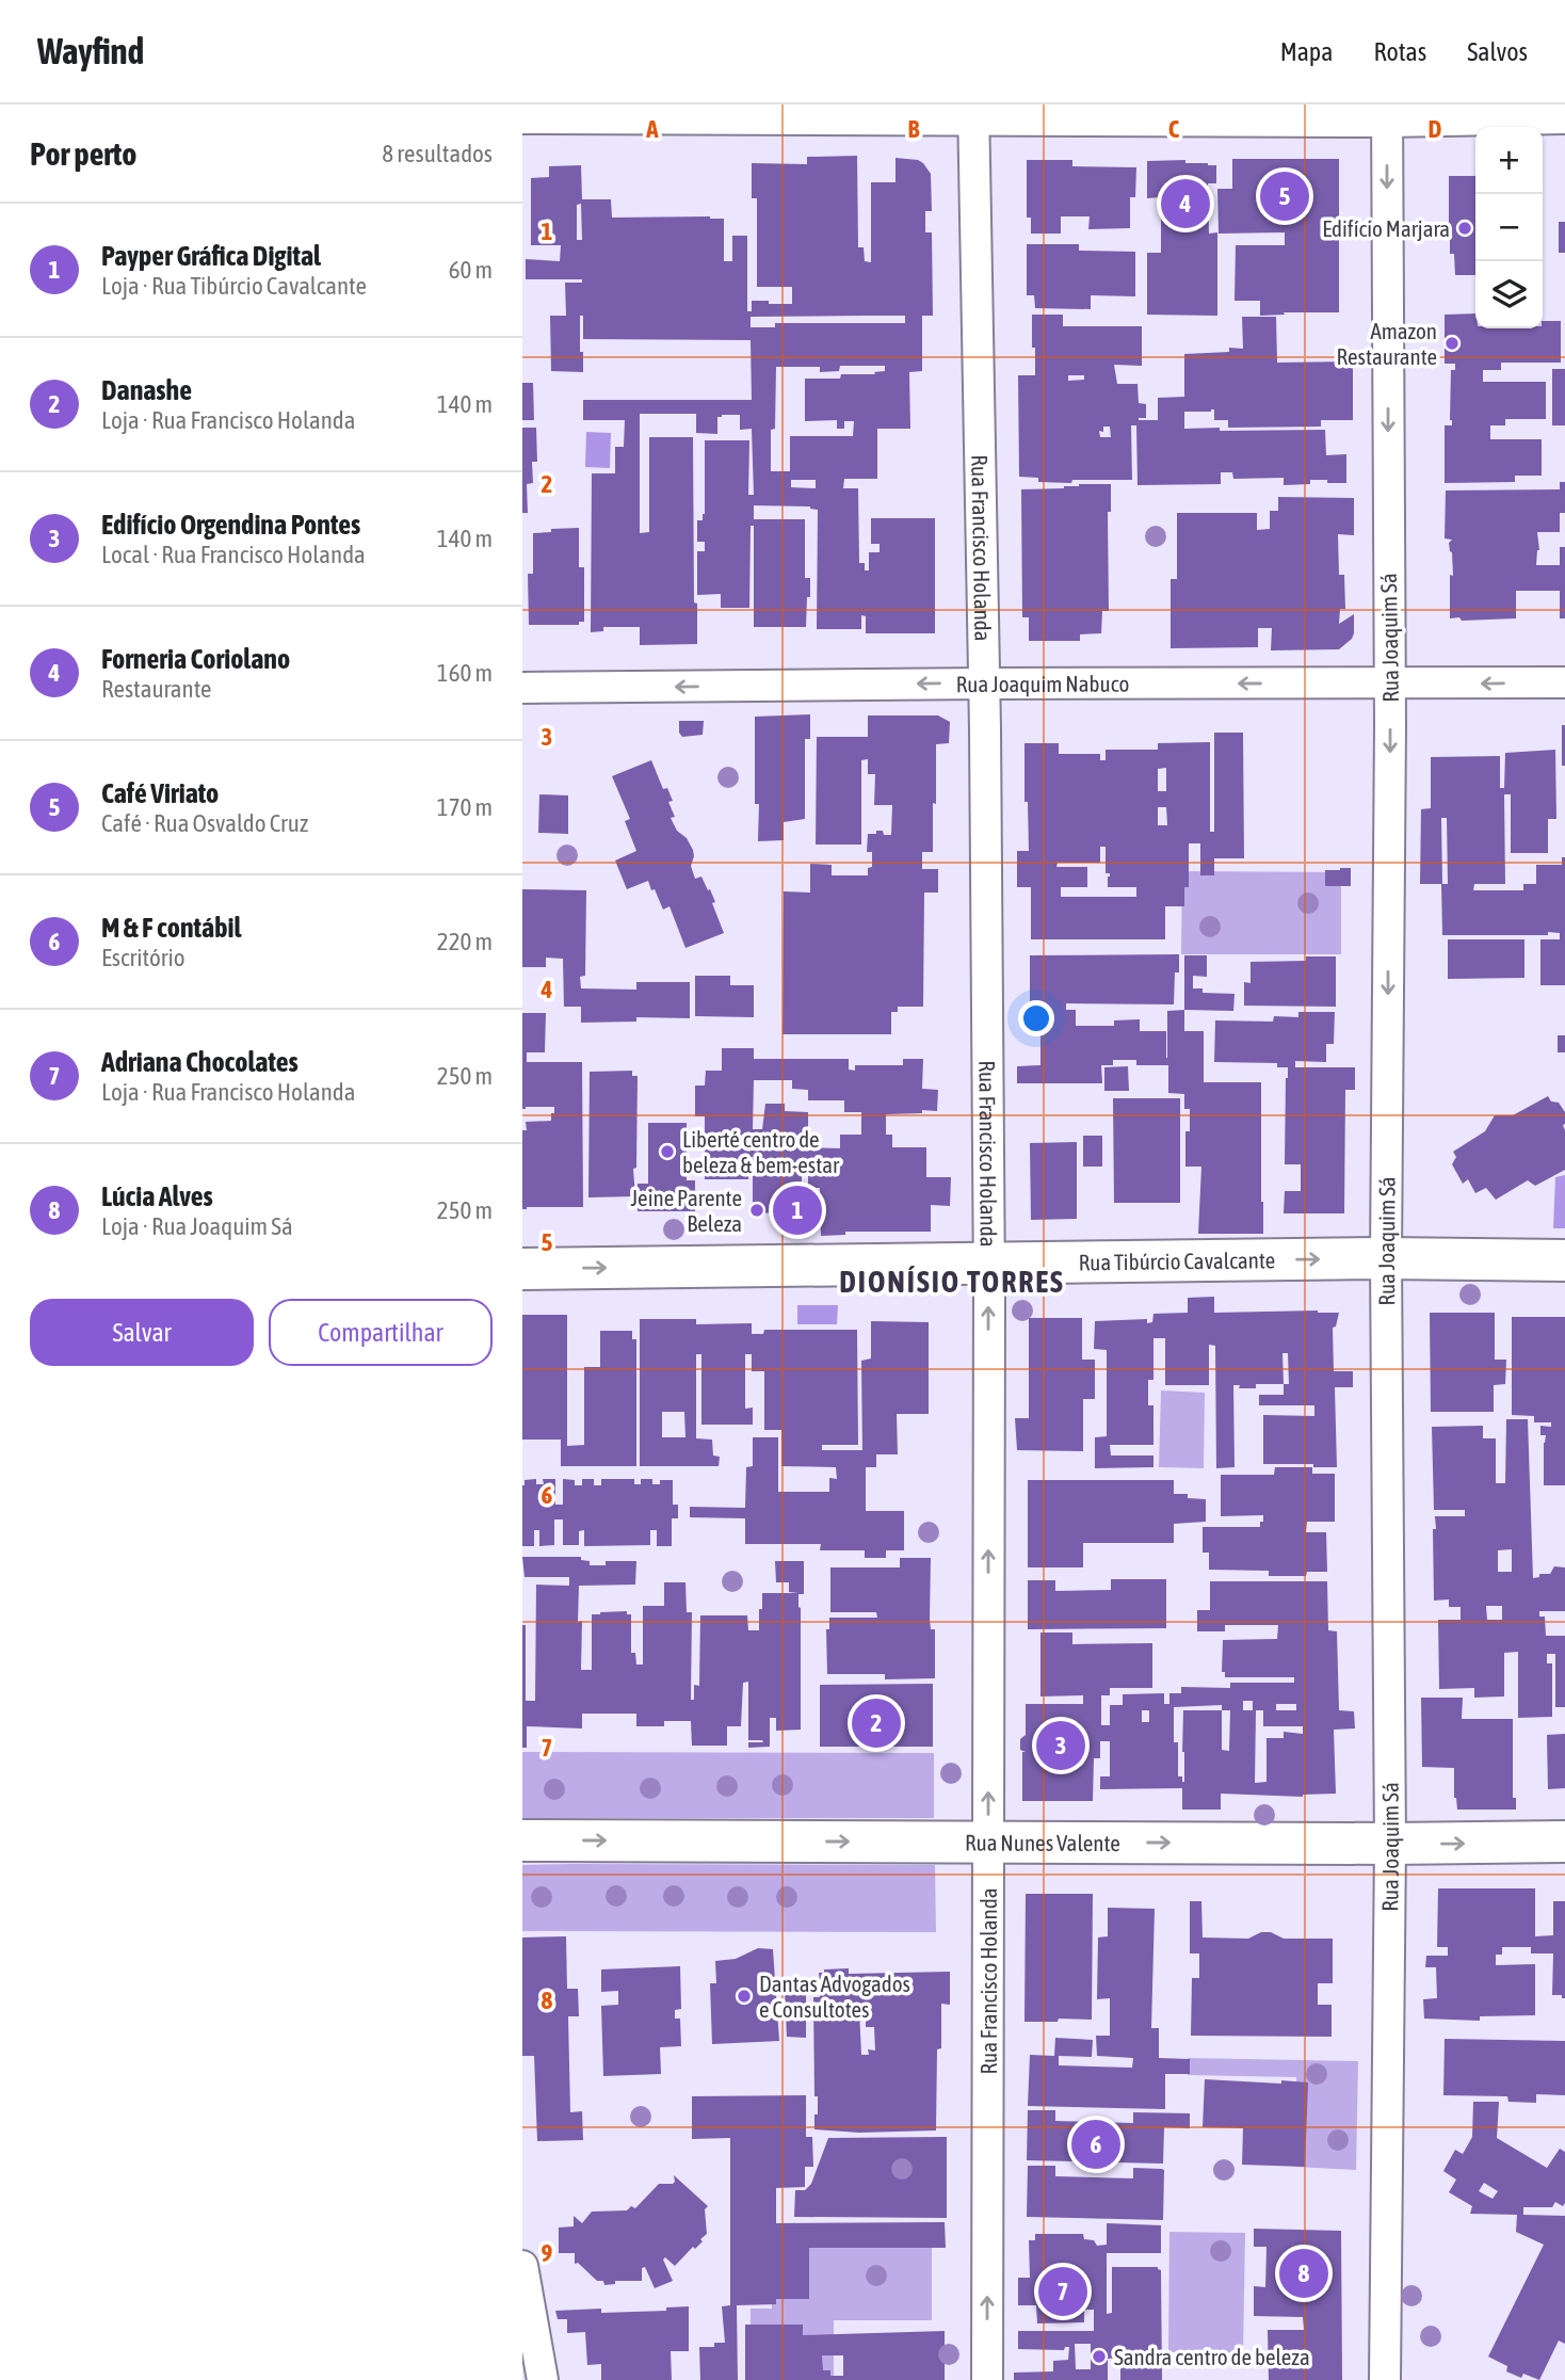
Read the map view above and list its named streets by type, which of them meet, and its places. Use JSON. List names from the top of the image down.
{
  "streets": {
    "street": [
      "Rua Francisco Holanda",
      "Rua Joaquim Sá",
      "Rua Joaquim Nabuco",
      "Rua Tibúrcio Cavalcante",
      "Rua Nunes Valente"
    ]
  },
  "crossings": [
    ["Rua Francisco Holanda", "Rua Joaquim Nabuco"],
    ["Rua Francisco Holanda", "Rua Tibúrcio Cavalcante"],
    ["Rua Francisco Holanda", "Rua Nunes Valente"],
    ["Rua Joaquim Sá", "Rua Joaquim Nabuco"],
    ["Rua Joaquim Sá", "Rua Tibúrcio Cavalcante"],
    ["Rua Joaquim Sá", "Rua Nunes Valente"]
  ],
  "one_way": [
    "Rua Francisco Holanda",
    "Rua Joaquim Sá",
    "Rua Joaquim Nabuco",
    "Rua Tibúrcio Cavalcante",
    "Rua Nunes Valente"
  ],
  "districts": ["DIONÍSIO TORRES"],
  "places": [
    "Edifício Marjara",
    "Amazon Restaurante",
    "Liberté centro de beleza & bem-estar",
    "Jeine Parente Beleza",
    "Dantas Advogados e Consultotes",
    "Sandra centro de beleza"
  ],
  "page": {
    "header": "Wayfind",
    "nav": ["Mapa", "Rotas", "Salvos"],
    "heading": ["Por perto", "8 resultados"],
    "map_buttons": ["+", "−"],
    "pins": [
      "5",
      "4",
      "1",
      "2",
      "3",
      "6",
      "8",
      "7"
    ],
    "list": [
      {
        "mark": "1",
        "name": "Payper Gráfica Digital",
        "note": "Loja · Rua Tibúrcio Cavalcante",
        "value": "60 m"
      },
      {
        "mark": "2",
        "name": "Danashe",
        "note": "Loja · Rua Francisco Holanda",
        "value": "140 m"
      },
      {
        "mark": "3",
        "name": "Edifício Orgendina Pontes",
        "note": "Local · Rua Francisco Holanda",
        "value": "140 m"
      },
      {
        "mark": "4",
        "name": "Forneria Coriolano",
        "note": "Restaurante",
        "value": "160 m"
      },
      {
        "mark": "5",
        "name": "Café Viriato",
        "note": "Café · Rua Osvaldo Cruz",
        "value": "170 m"
      },
      {
        "mark": "6",
        "name": "M & F contábil",
        "note": "Escritório",
        "value": "220 m"
      },
      {
        "mark": "7",
        "name": "Adriana Chocolates",
        "note": "Loja · Rua Francisco Holanda",
        "value": "250 m"
      },
      {
        "mark": "8",
        "name": "Lúcia Alves",
        "note": "Loja · Rua Joaquim Sá",
        "value": "250 m"
      }
    ],
    "buttons": ["Salvar", "Compartilhar"]
  },
  "grid": {
    "columns": [
      "A",
      "B",
      "C",
      "D"
    ],
    "rows": [
      "1",
      "2",
      "3",
      "4",
      "5",
      "6",
      "7",
      "8",
      "9"
    ]
  }
}
